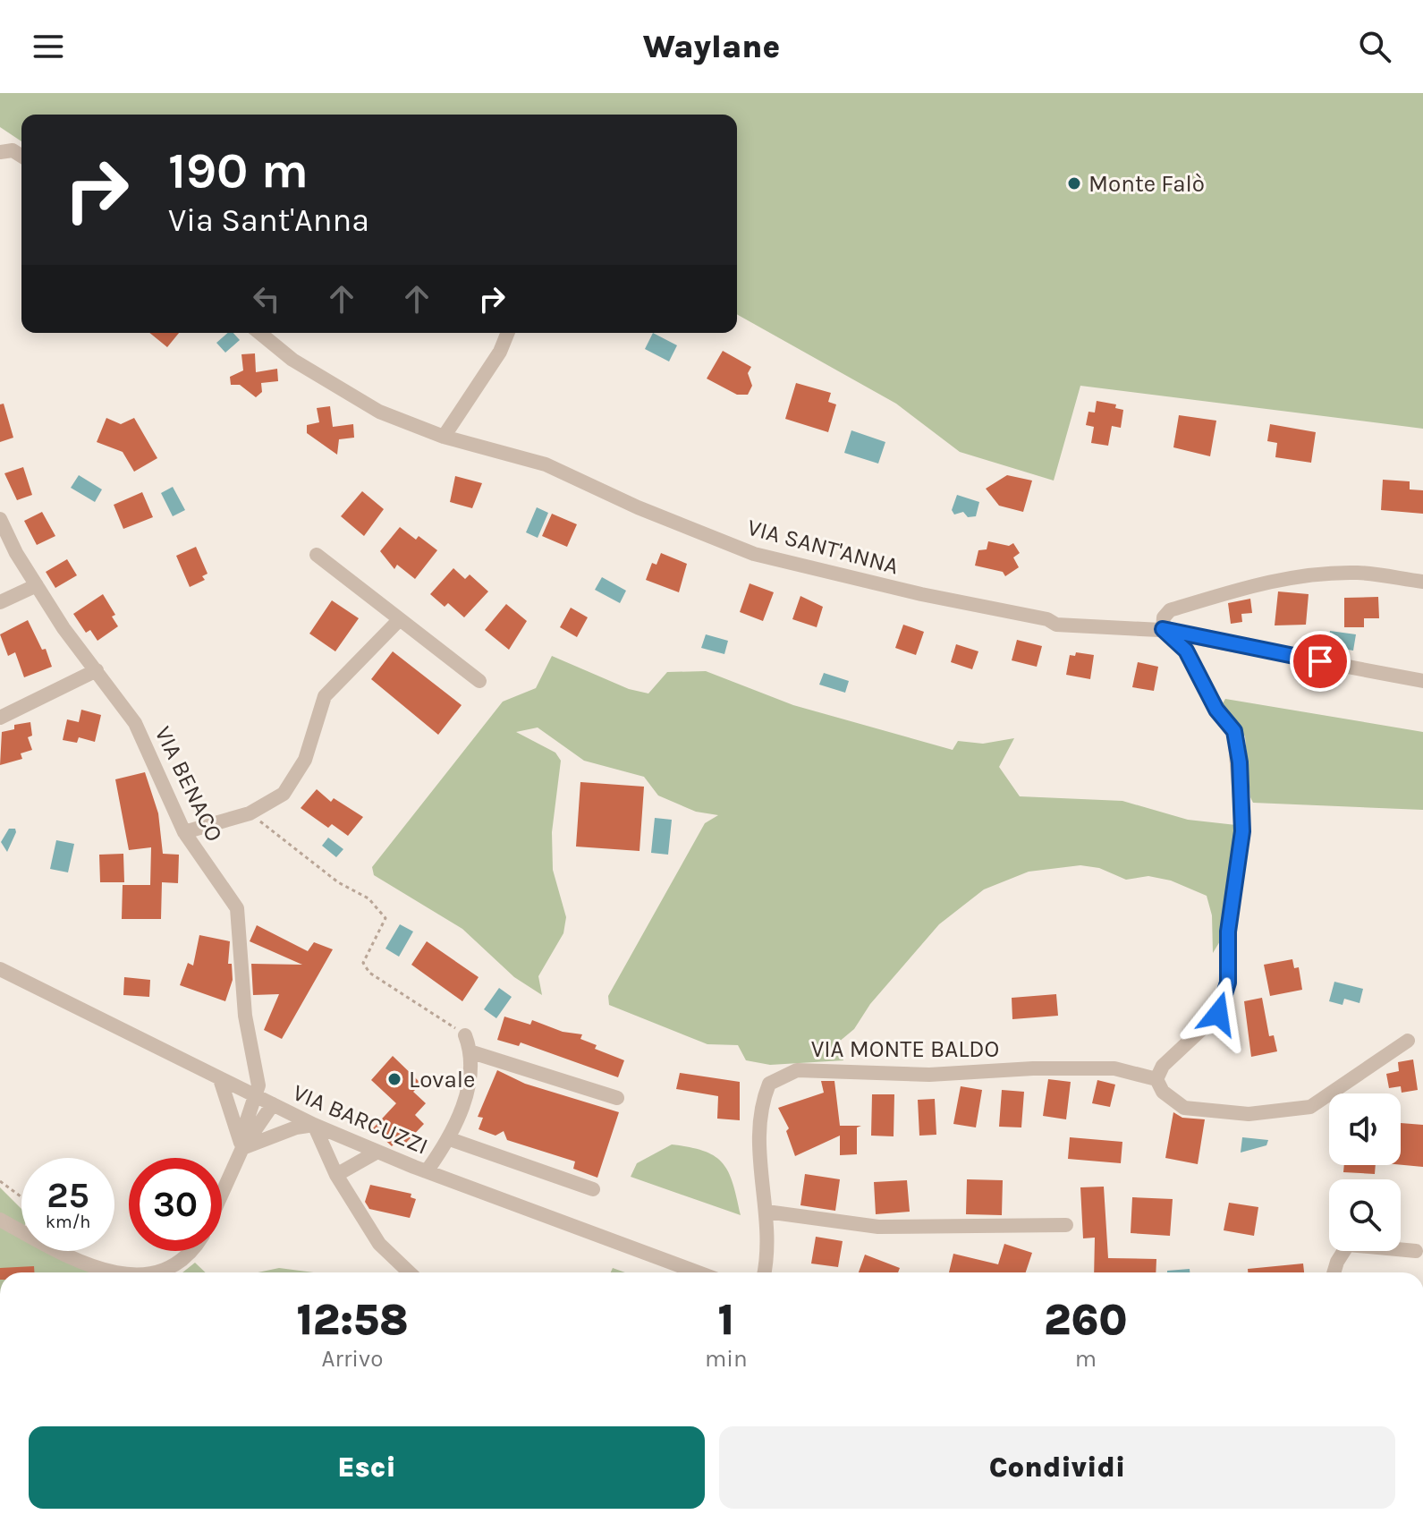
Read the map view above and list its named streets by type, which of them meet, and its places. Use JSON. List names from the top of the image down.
{
  "streets": {
    "street": [
      "VIA SANT'ANNA",
      "VIA BENACO",
      "VIA MONTE BALDO",
      "VIA BARCUZZI"
    ]
  },
  "crossings": [
    ["VIA BENACO", "VIA BARCUZZI"]
  ],
  "places": ["Monte Falò", "Lovale"],
  "page": {
    "header": "Waylane",
    "turn": ["190 m", "Via Sant'Anna"],
    "speed": "25 km/h",
    "limit": "30",
    "eta": [
      "12:58",
      "Arrivo",
      "1",
      "min",
      "260",
      "m"
    ],
    "buttons": ["Esci", "Condividi"]
  }
}
